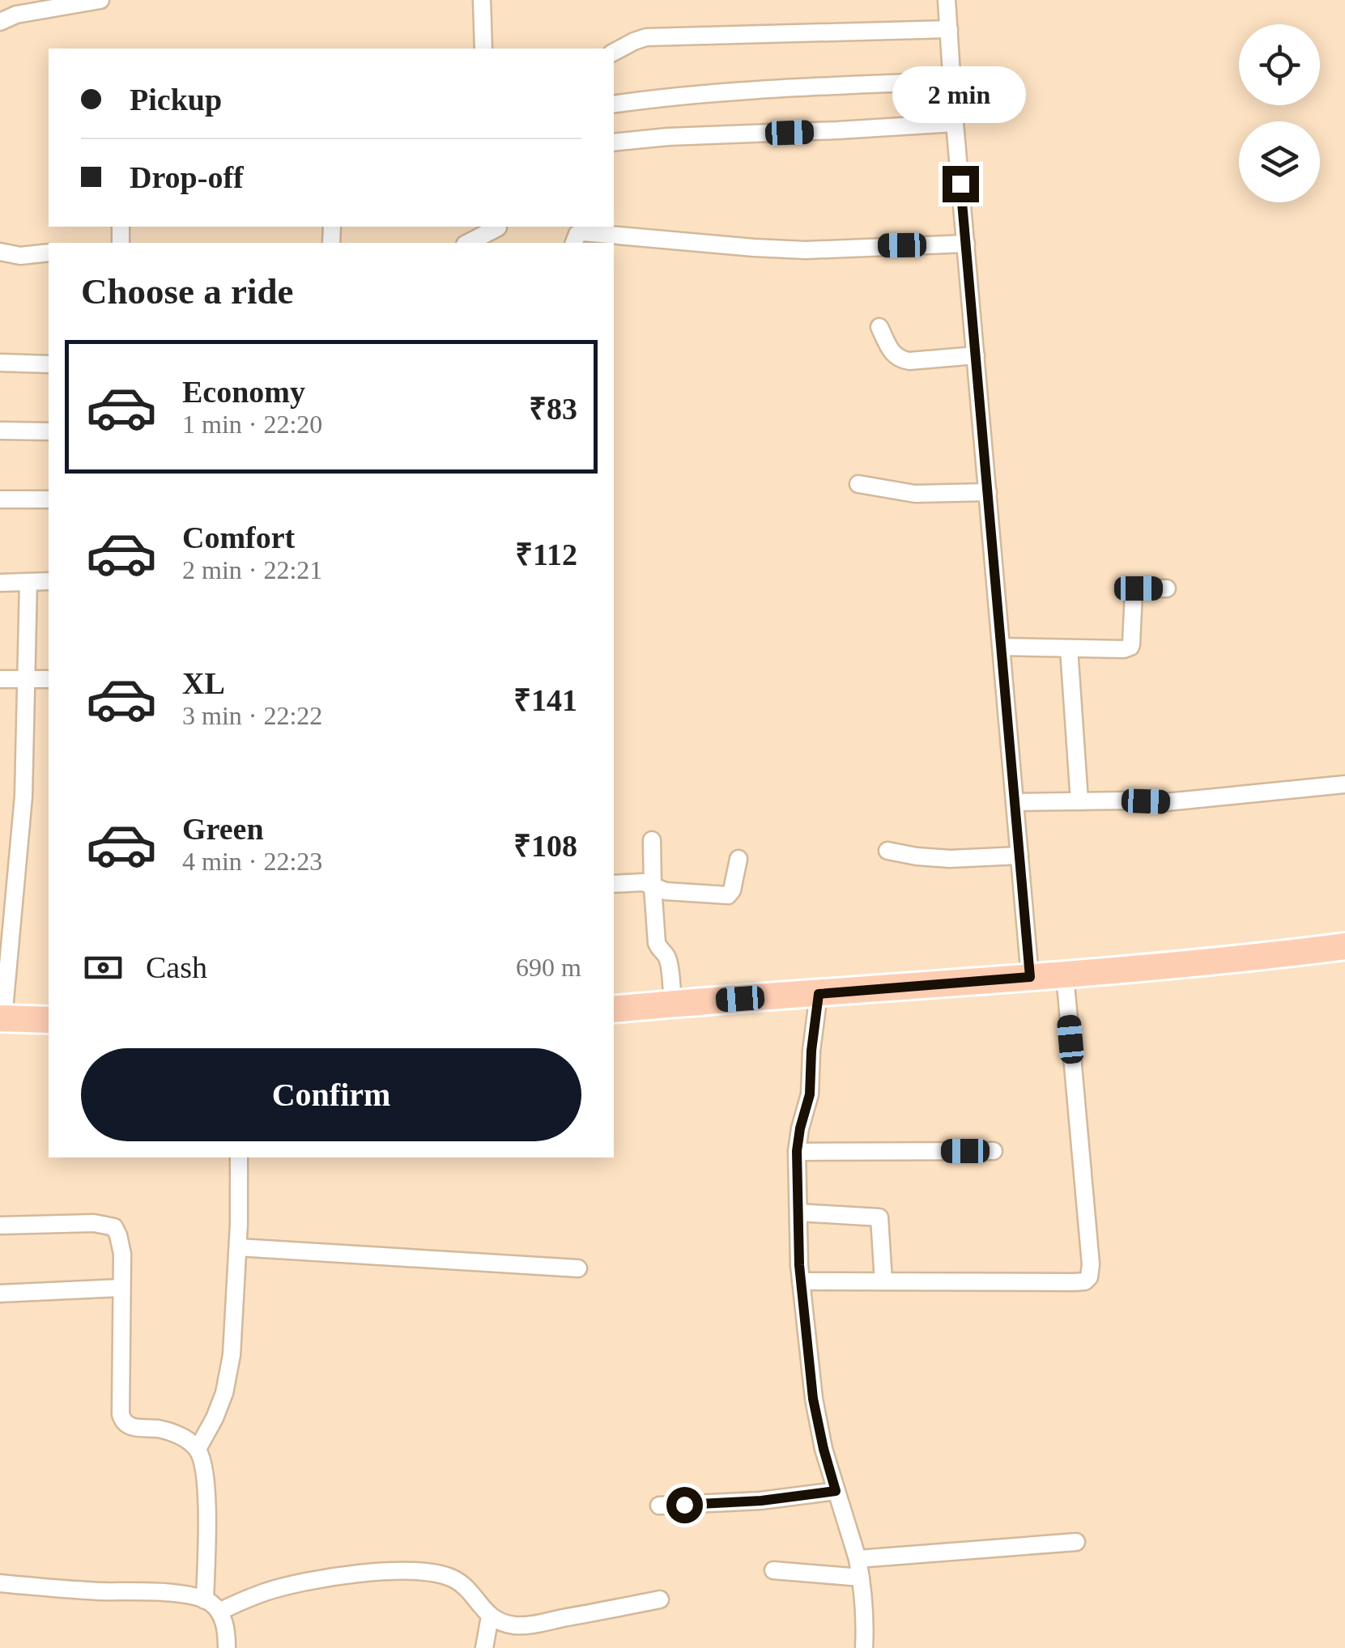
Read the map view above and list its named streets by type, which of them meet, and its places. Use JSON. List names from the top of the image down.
{
  "page": {
    "banner": ["Pickup", "Drop-off"],
    "bubble": "2 min",
    "heading": "Choose a ride",
    "list": [
      {
        "name": "Economy",
        "note": "1 min · 22:20",
        "value": "₹83"
      },
      {
        "name": "Comfort",
        "note": "2 min · 22:21",
        "value": "₹112"
      },
      {
        "name": "XL",
        "note": "3 min · 22:22",
        "value": "₹141"
      },
      {
        "name": "Green",
        "note": "4 min · 22:23",
        "value": "₹108"
      }
    ],
    "pay": ["Cash", "690 m"],
    "buttons": "Confirm"
  }
}
